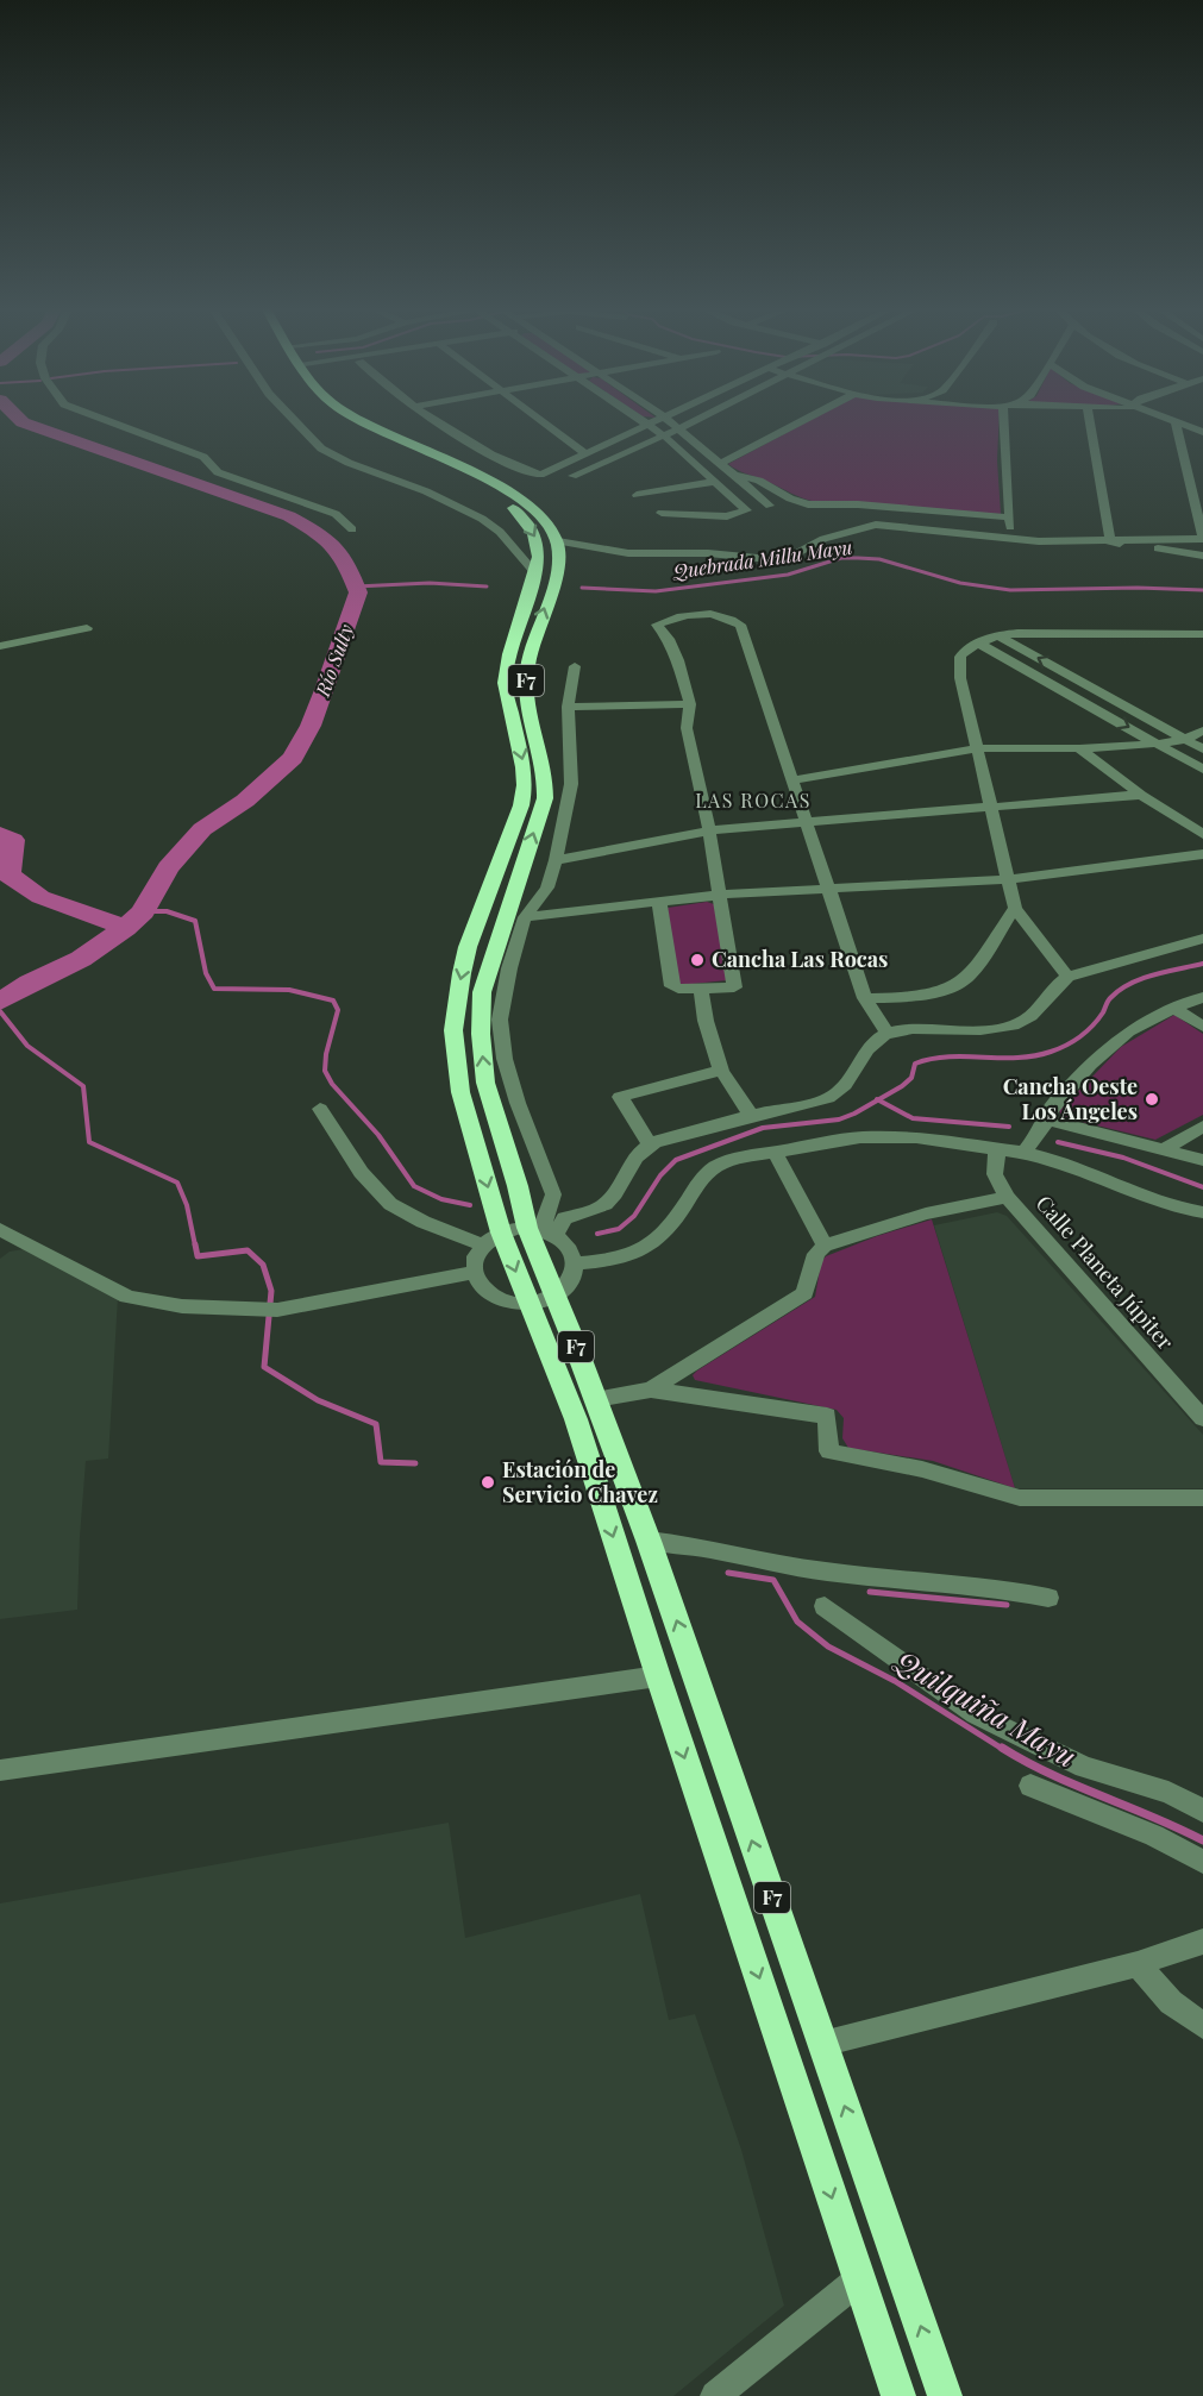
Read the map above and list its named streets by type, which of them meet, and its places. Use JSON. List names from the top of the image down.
{
  "streets": {
    "highway": ["F7"],
    "street": ["Calle Planeta Júpiter"]
  },
  "districts": ["LAS ROCAS"],
  "water": ["Quebrada Millu Mayu", "Río Sulty", "Quilquiña Mayu"],
  "places": ["Cancha Las Rocas", "Cancha Oeste Los Ángeles", "Estación de Servicio Chavez"]
}
